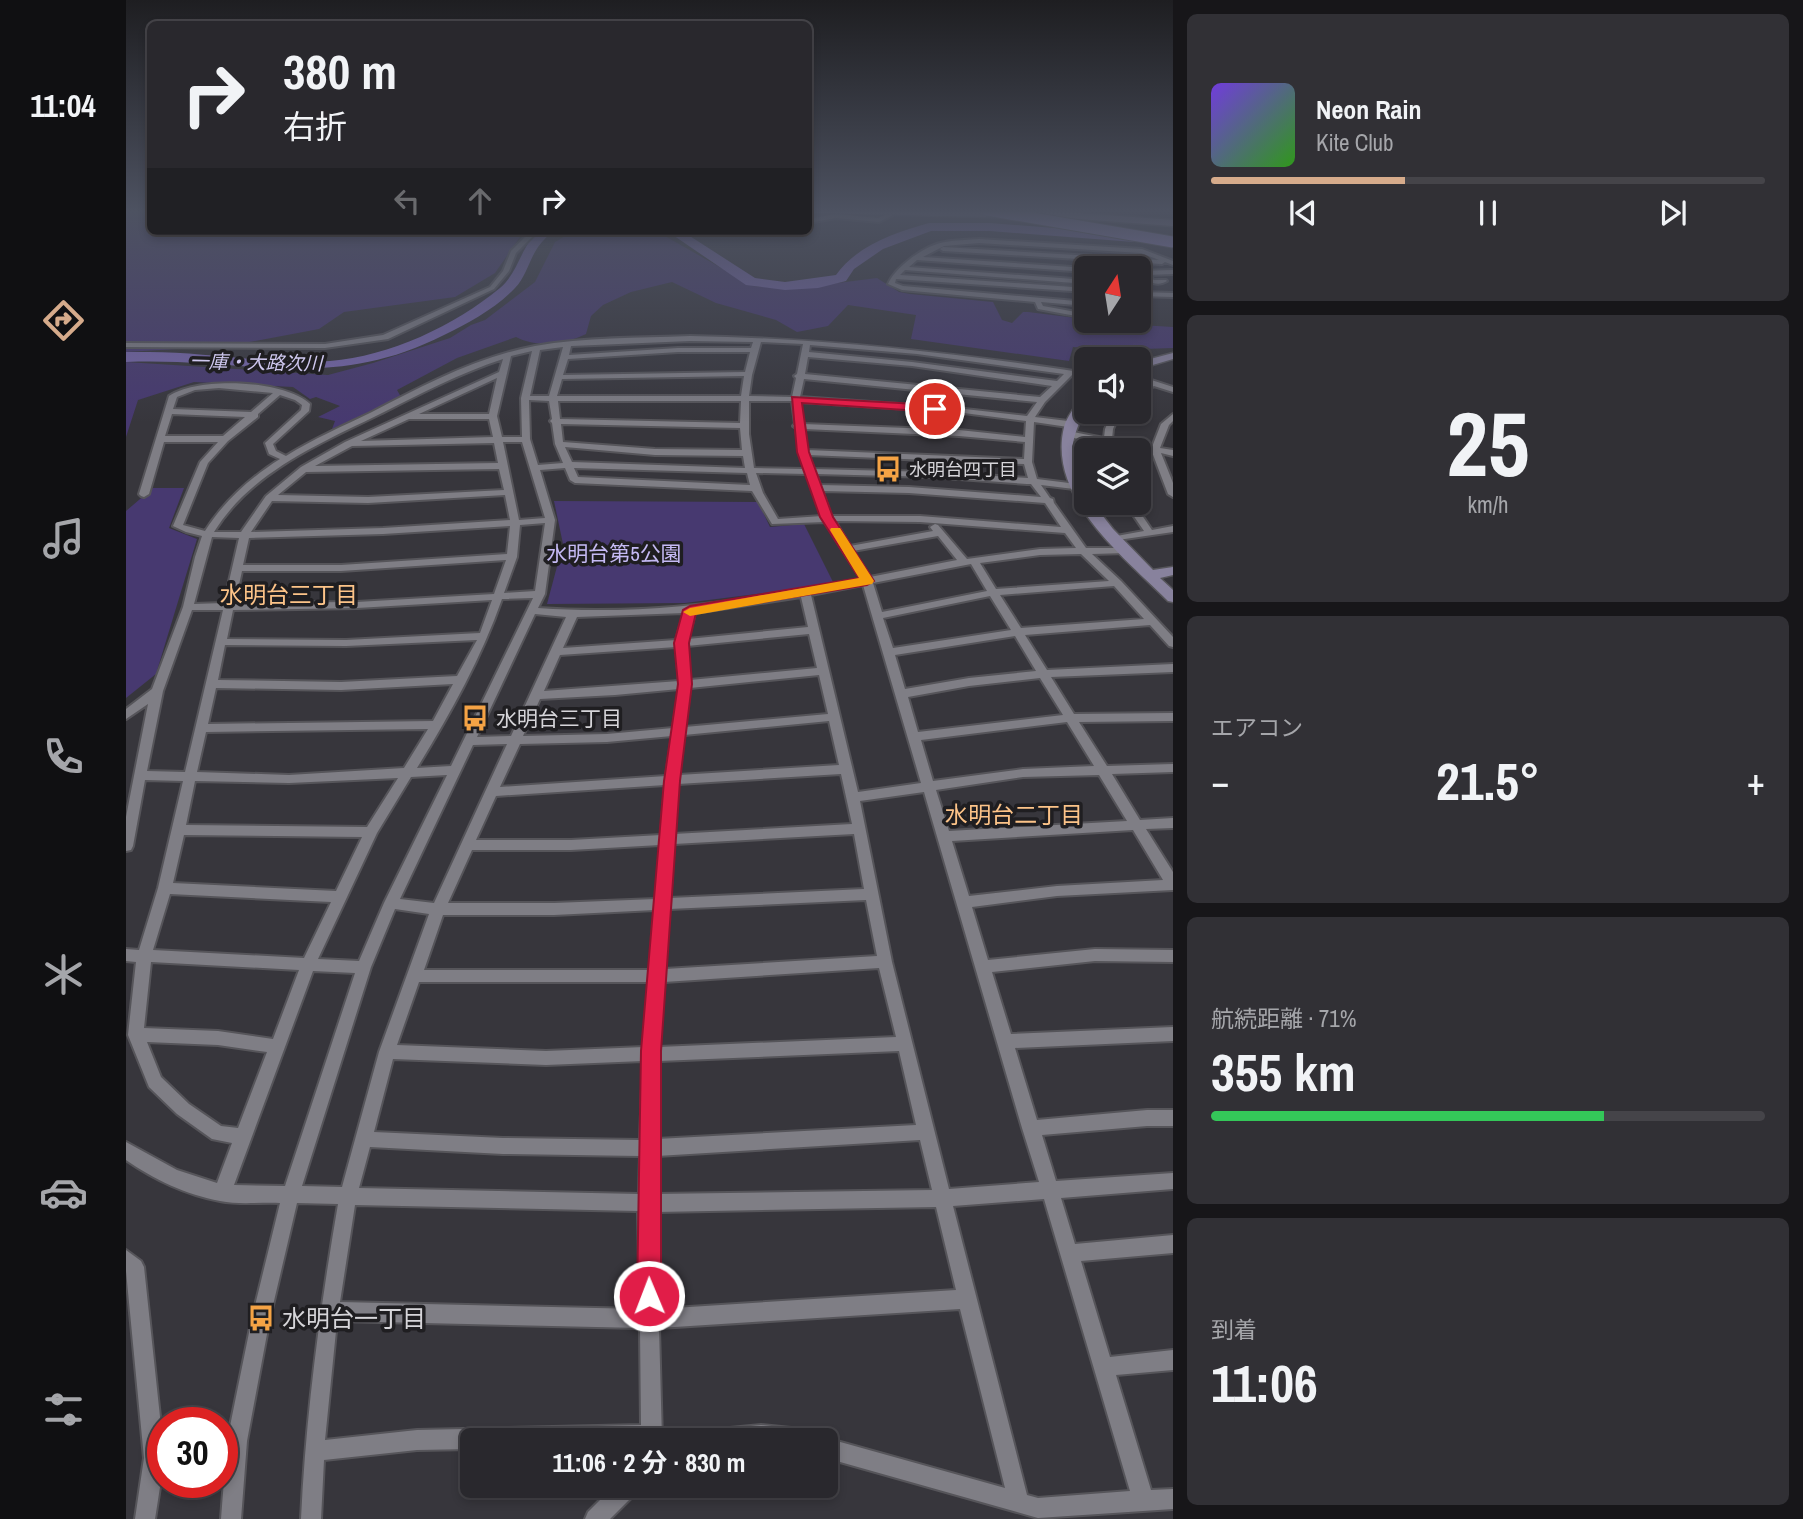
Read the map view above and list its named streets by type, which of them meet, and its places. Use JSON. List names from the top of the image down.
{
  "districts": ["水明台三丁目", "水明台二丁目"],
  "water": ["一庫・大路次川"],
  "parks": ["水明台第5公園"],
  "places": {
    "bus stop": ["水明台四丁目", "水明台三丁目", "水明台一丁目"]
  },
  "north": "top",
  "page": {
    "tabs": "11:04",
    "turn": ["380 m", "右折"],
    "song": ["Neon Rain", "Kite Club"],
    "tile": [
      ["25", "km/h"],
      "エアコン",
      ["航続距離 · 71%", "355 km"],
      ["到着", "11:06"]
    ],
    "heat": ["−", "21.5°", "+"],
    "limit": "30",
    "trip": "11:06 · 2 分 · 830 m"
  }
}
